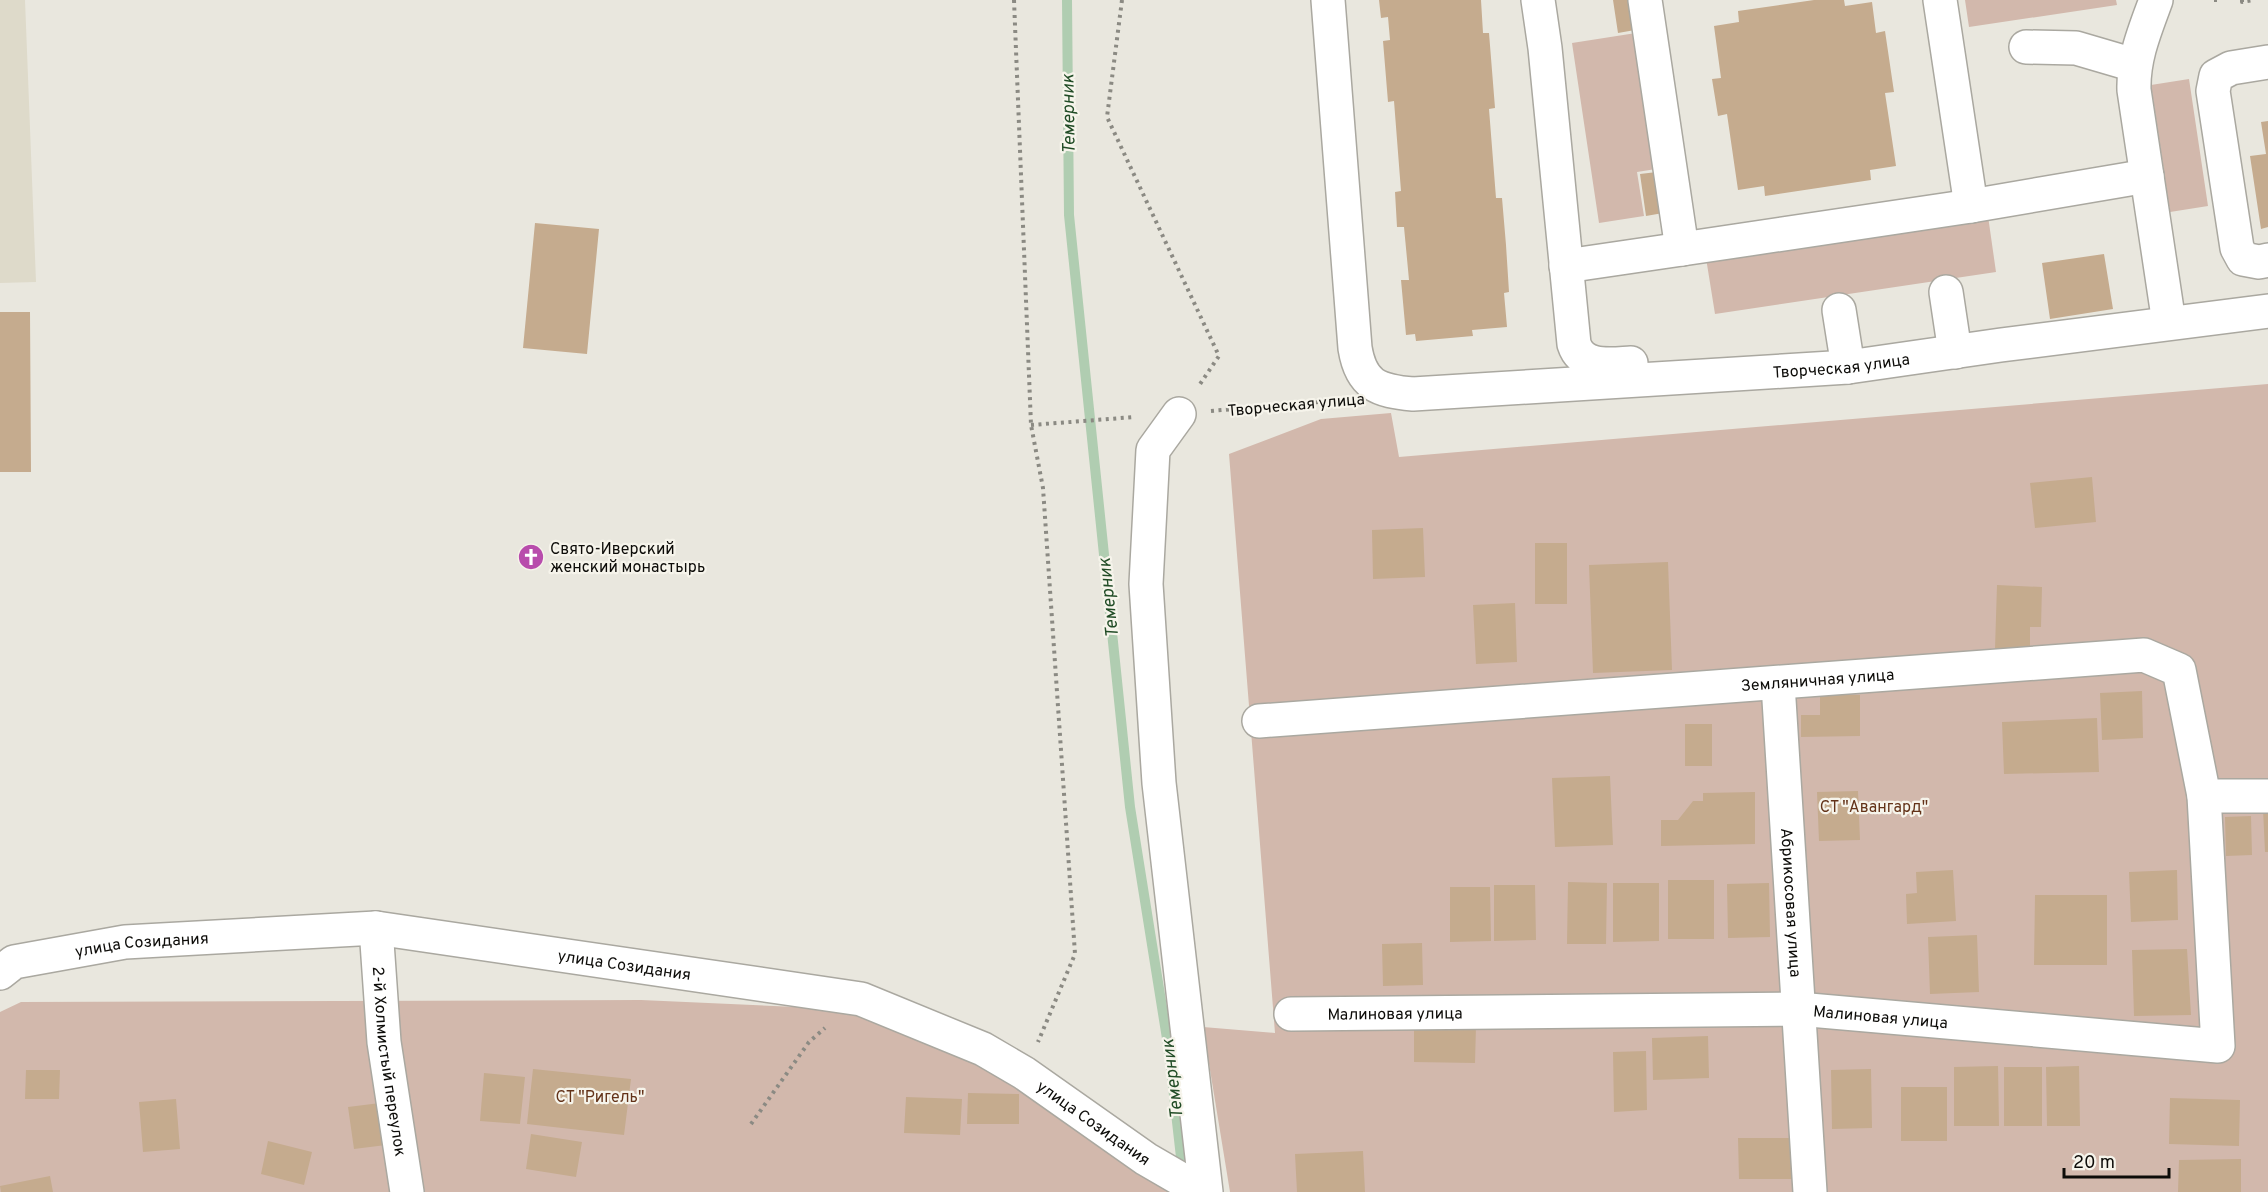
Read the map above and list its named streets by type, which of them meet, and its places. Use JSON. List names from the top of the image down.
{
  "streets": {
    "street": [
      "Творческая улица",
      "Земляничная улица",
      "Абрикосовая улица",
      "улица Созидания",
      "Малиновая улица",
      "2-й Холмистый переулок"
    ]
  },
  "crossings": [
    ["Земляничная улица", "Абрикосовая улица"],
    ["Земляничная улица", "Малиновая улица"],
    ["Абрикосовая улица", "Малиновая улица"],
    ["улица Созидания", "2-й Холмистый переулок"]
  ],
  "water": ["Темерник"],
  "parks": ["СТ \"Авангард\"", "СТ \"Ригель\""],
  "places": {
    "church": ["Свято-Иверский женский монастырь"]
  },
  "scale_bar": "20 m"
}
